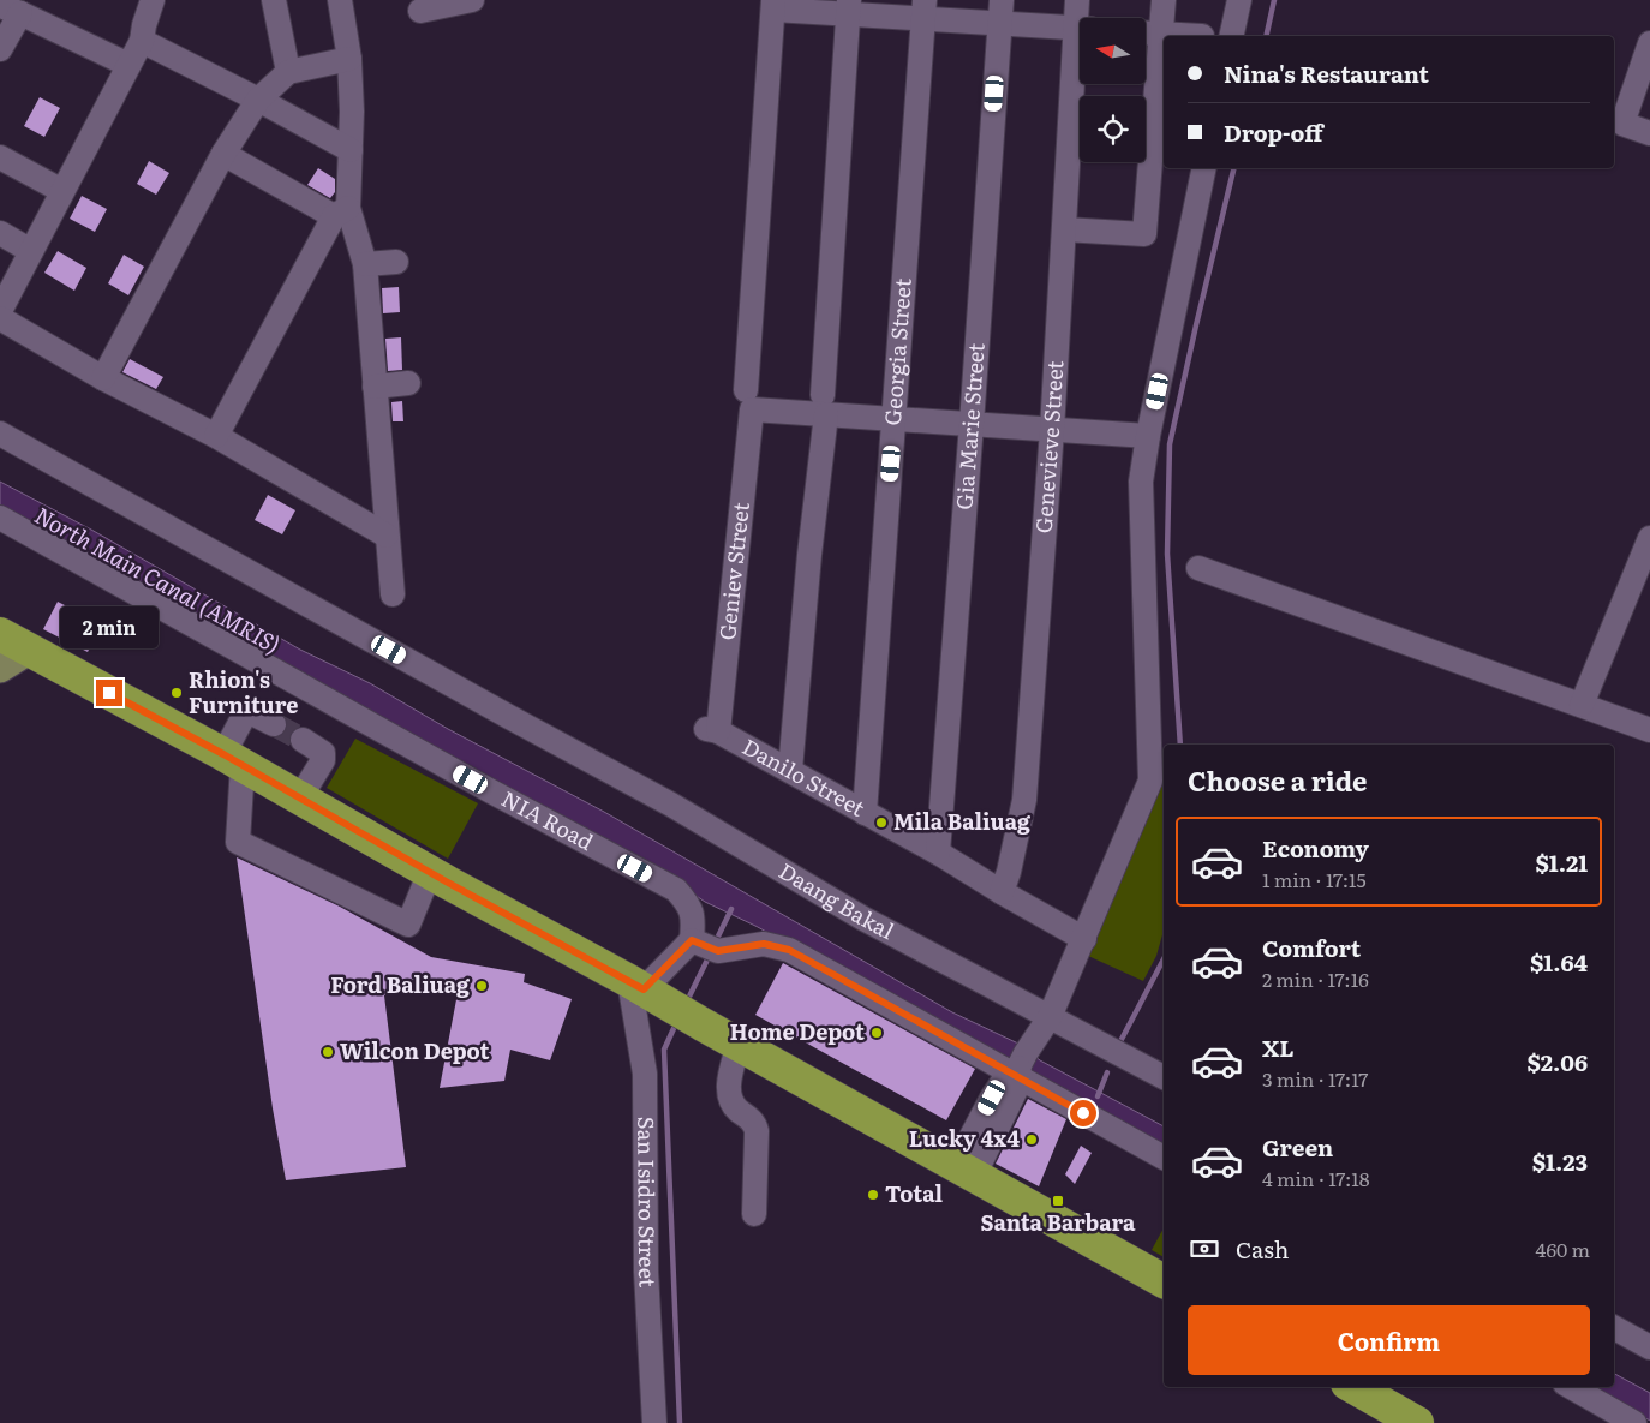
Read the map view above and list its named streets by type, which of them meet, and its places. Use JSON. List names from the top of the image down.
{
  "streets": {
    "street": [
      "Georgia Street",
      "Gia Marie Street",
      "Genevieve Street",
      "Geniev Street",
      "Danilo Street",
      "NIA Road",
      "Daang Bakal",
      "San Isidro Street"
    ]
  },
  "crossings": [
    ["Georgia Street", "Danilo Street"],
    ["Gia Marie Street", "Danilo Street"],
    ["Genevieve Street", "Danilo Street"],
    ["Geniev Street", "Danilo Street"]
  ],
  "water": ["North Main Canal (AMRIS)"],
  "places": {
    "other": [
      "Rhion's Furniture",
      "Mila Baliuag",
      "Ford Baliuag",
      "Home Depot",
      "Wilcon Depot",
      "Lucky 4x4",
      "Total"
    ],
    "transit": ["Santa Barbara"]
  },
  "north": "left",
  "page": {
    "banner": ["Nina's Restaurant", "Drop-off"],
    "bubble": "2 min",
    "heading": "Choose a ride",
    "list": [
      {
        "name": "Economy",
        "note": "1 min · 17:15",
        "value": "$1.21"
      },
      {
        "name": "Comfort",
        "note": "2 min · 17:16",
        "value": "$1.64"
      },
      {
        "name": "XL",
        "note": "3 min · 17:17",
        "value": "$2.06"
      },
      {
        "name": "Green",
        "note": "4 min · 17:18",
        "value": "$1.23"
      }
    ],
    "pay": ["Cash", "460 m"],
    "buttons": "Confirm"
  }
}
